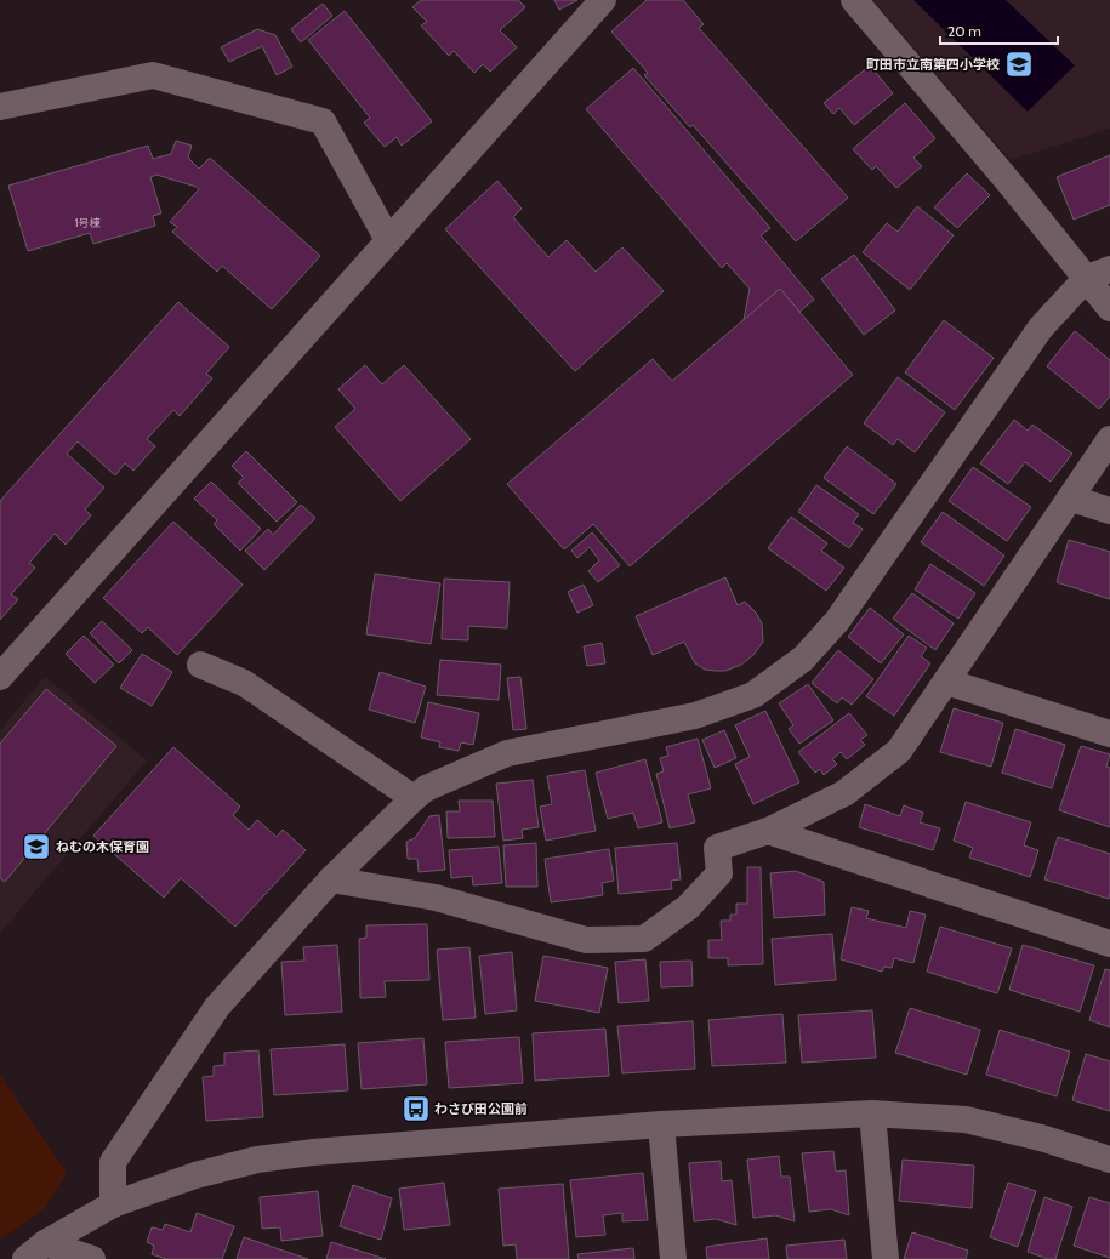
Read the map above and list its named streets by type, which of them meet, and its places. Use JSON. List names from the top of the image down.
{
  "places": {
    "school or university": ["町田市立南第四小学校", "ねむの木保育園"],
    "bus stop": ["わさび田公園前"]
  },
  "house_numbers": ["1号棟"],
  "scale_bar": "20 m"
}
